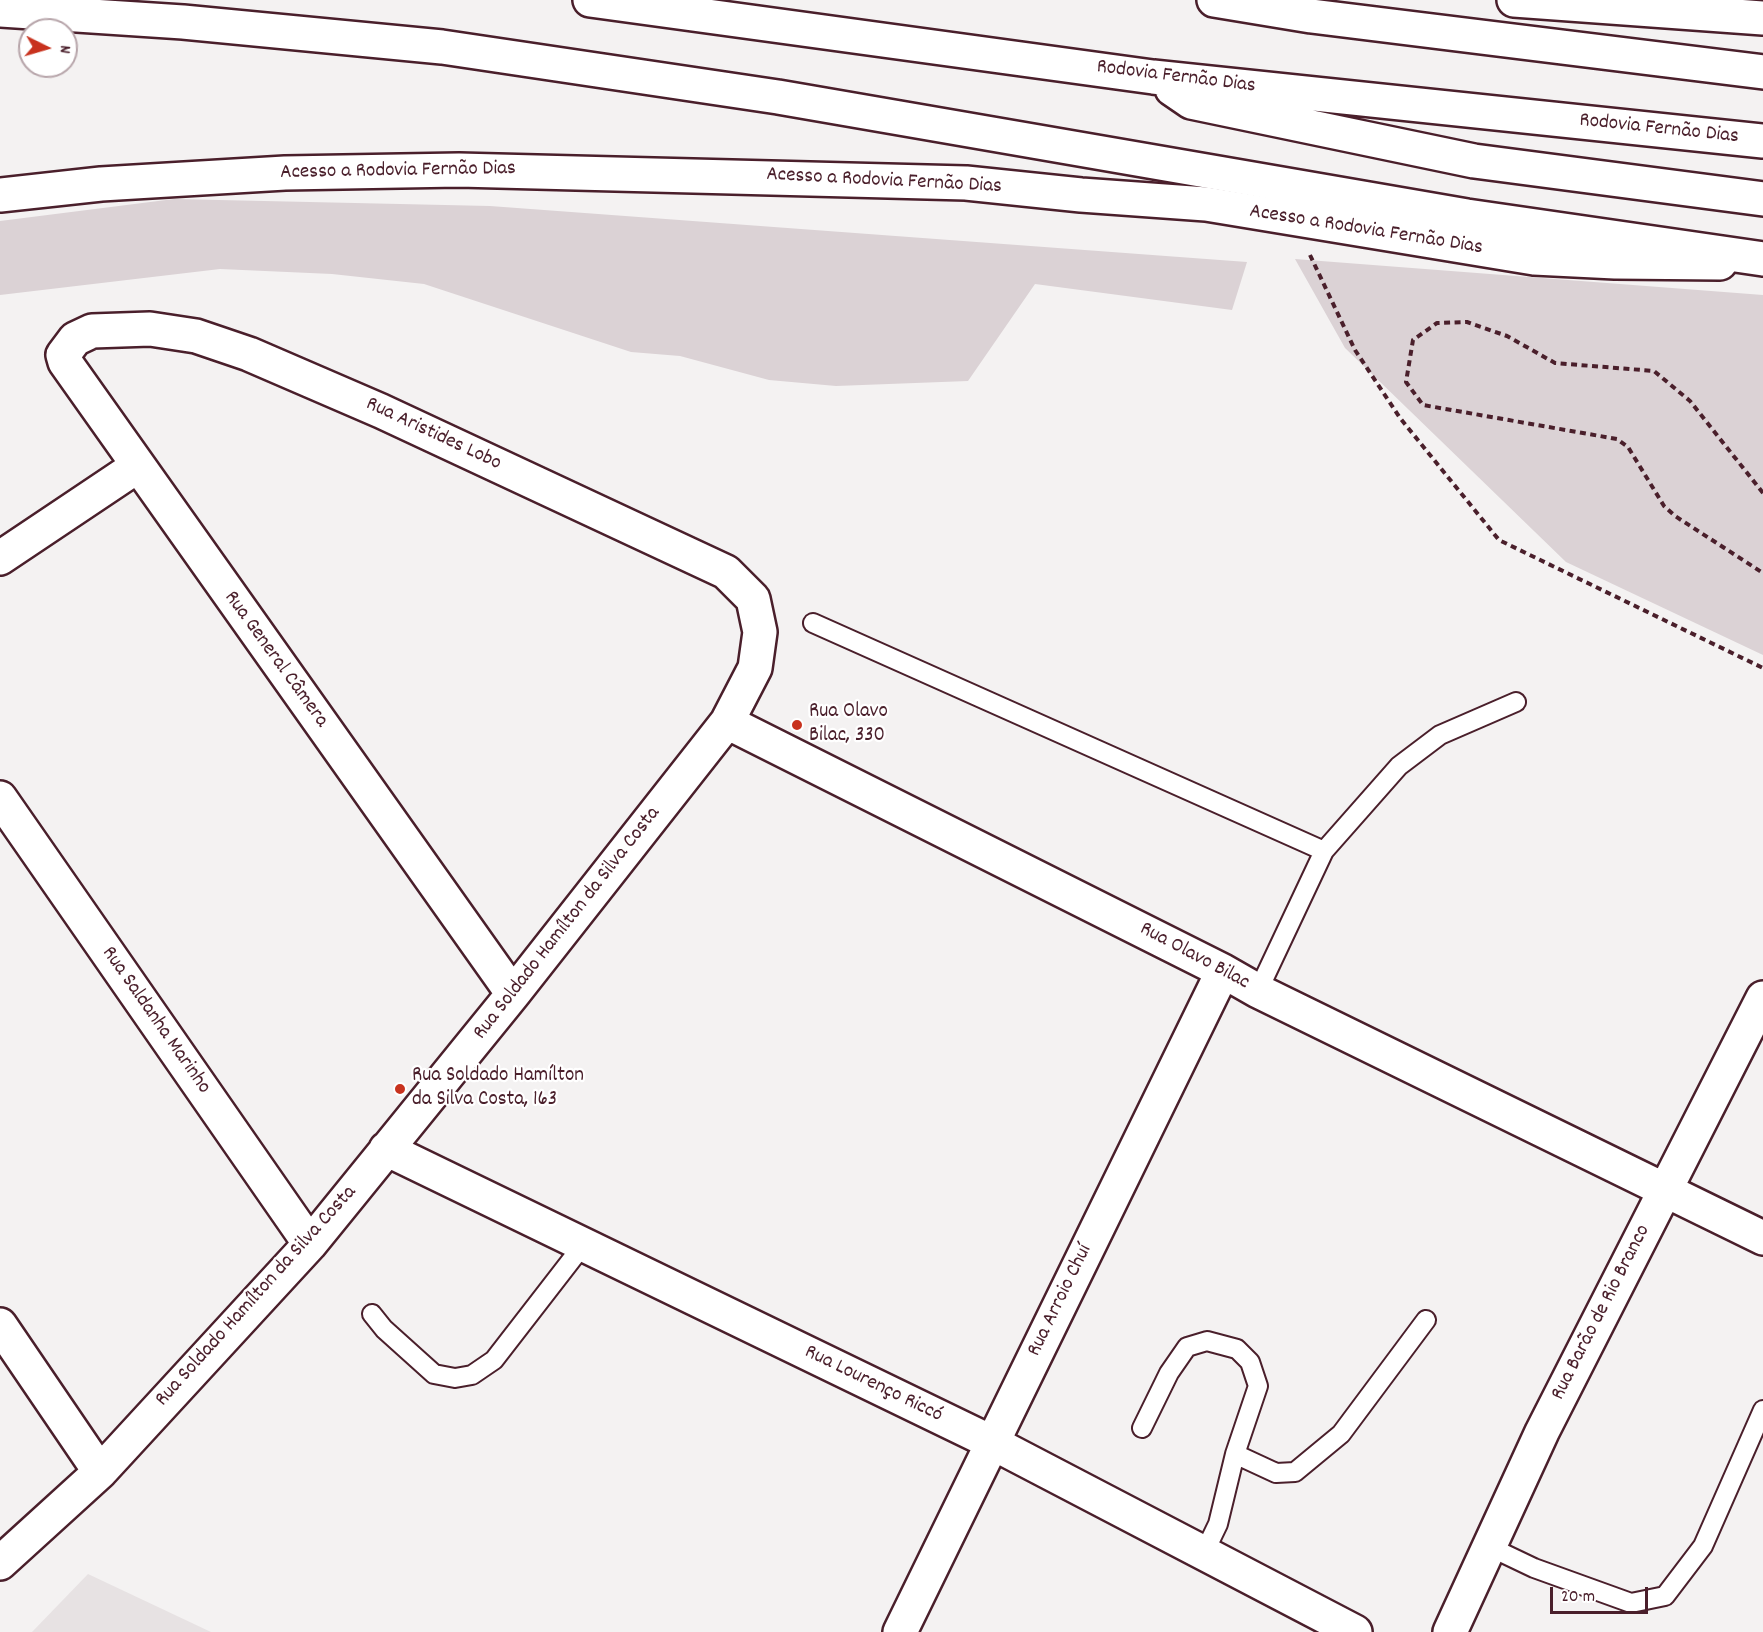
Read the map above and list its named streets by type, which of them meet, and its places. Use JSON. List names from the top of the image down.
{
  "streets": {
    "main road": [
      "Rodovia Fernão Dias",
      "Acesso a Rodovia Fernão Dias",
      "Rua Aristides Lobo",
      "Rua General Câmera",
      "Rua Soldado Hamílton da Silva Costa",
      "Rua Olavo Bilac",
      "Rua Saldanha Marinho",
      "Rua Arroio Chuí",
      "Rua Barão de Rio Branco",
      "Rua Lourenço Riccó"
    ]
  },
  "crossings": [
    ["Rua Aristides Lobo", "Rua General Câmera"],
    ["Rua Aristides Lobo", "Rua Soldado Hamílton da Silva Costa"],
    ["Rua General Câmera", "Rua Soldado Hamílton da Silva Costa"],
    ["Rua Soldado Hamílton da Silva Costa", "Rua Olavo Bilac"],
    ["Rua Soldado Hamílton da Silva Costa", "Rua Saldanha Marinho"],
    ["Rua Soldado Hamílton da Silva Costa", "Rua Lourenço Riccó"],
    ["Rua Olavo Bilac", "Rua Arroio Chuí"],
    ["Rua Olavo Bilac", "Rua Barão de Rio Branco"],
    ["Rua Arroio Chuí", "Rua Lourenço Riccó"]
  ],
  "places": ["Rua Olavo Bilac, 330", "Rua Soldado Hamílton da Silva Costa, 163"],
  "scale_bar": "20 m",
  "north": "right"
}
